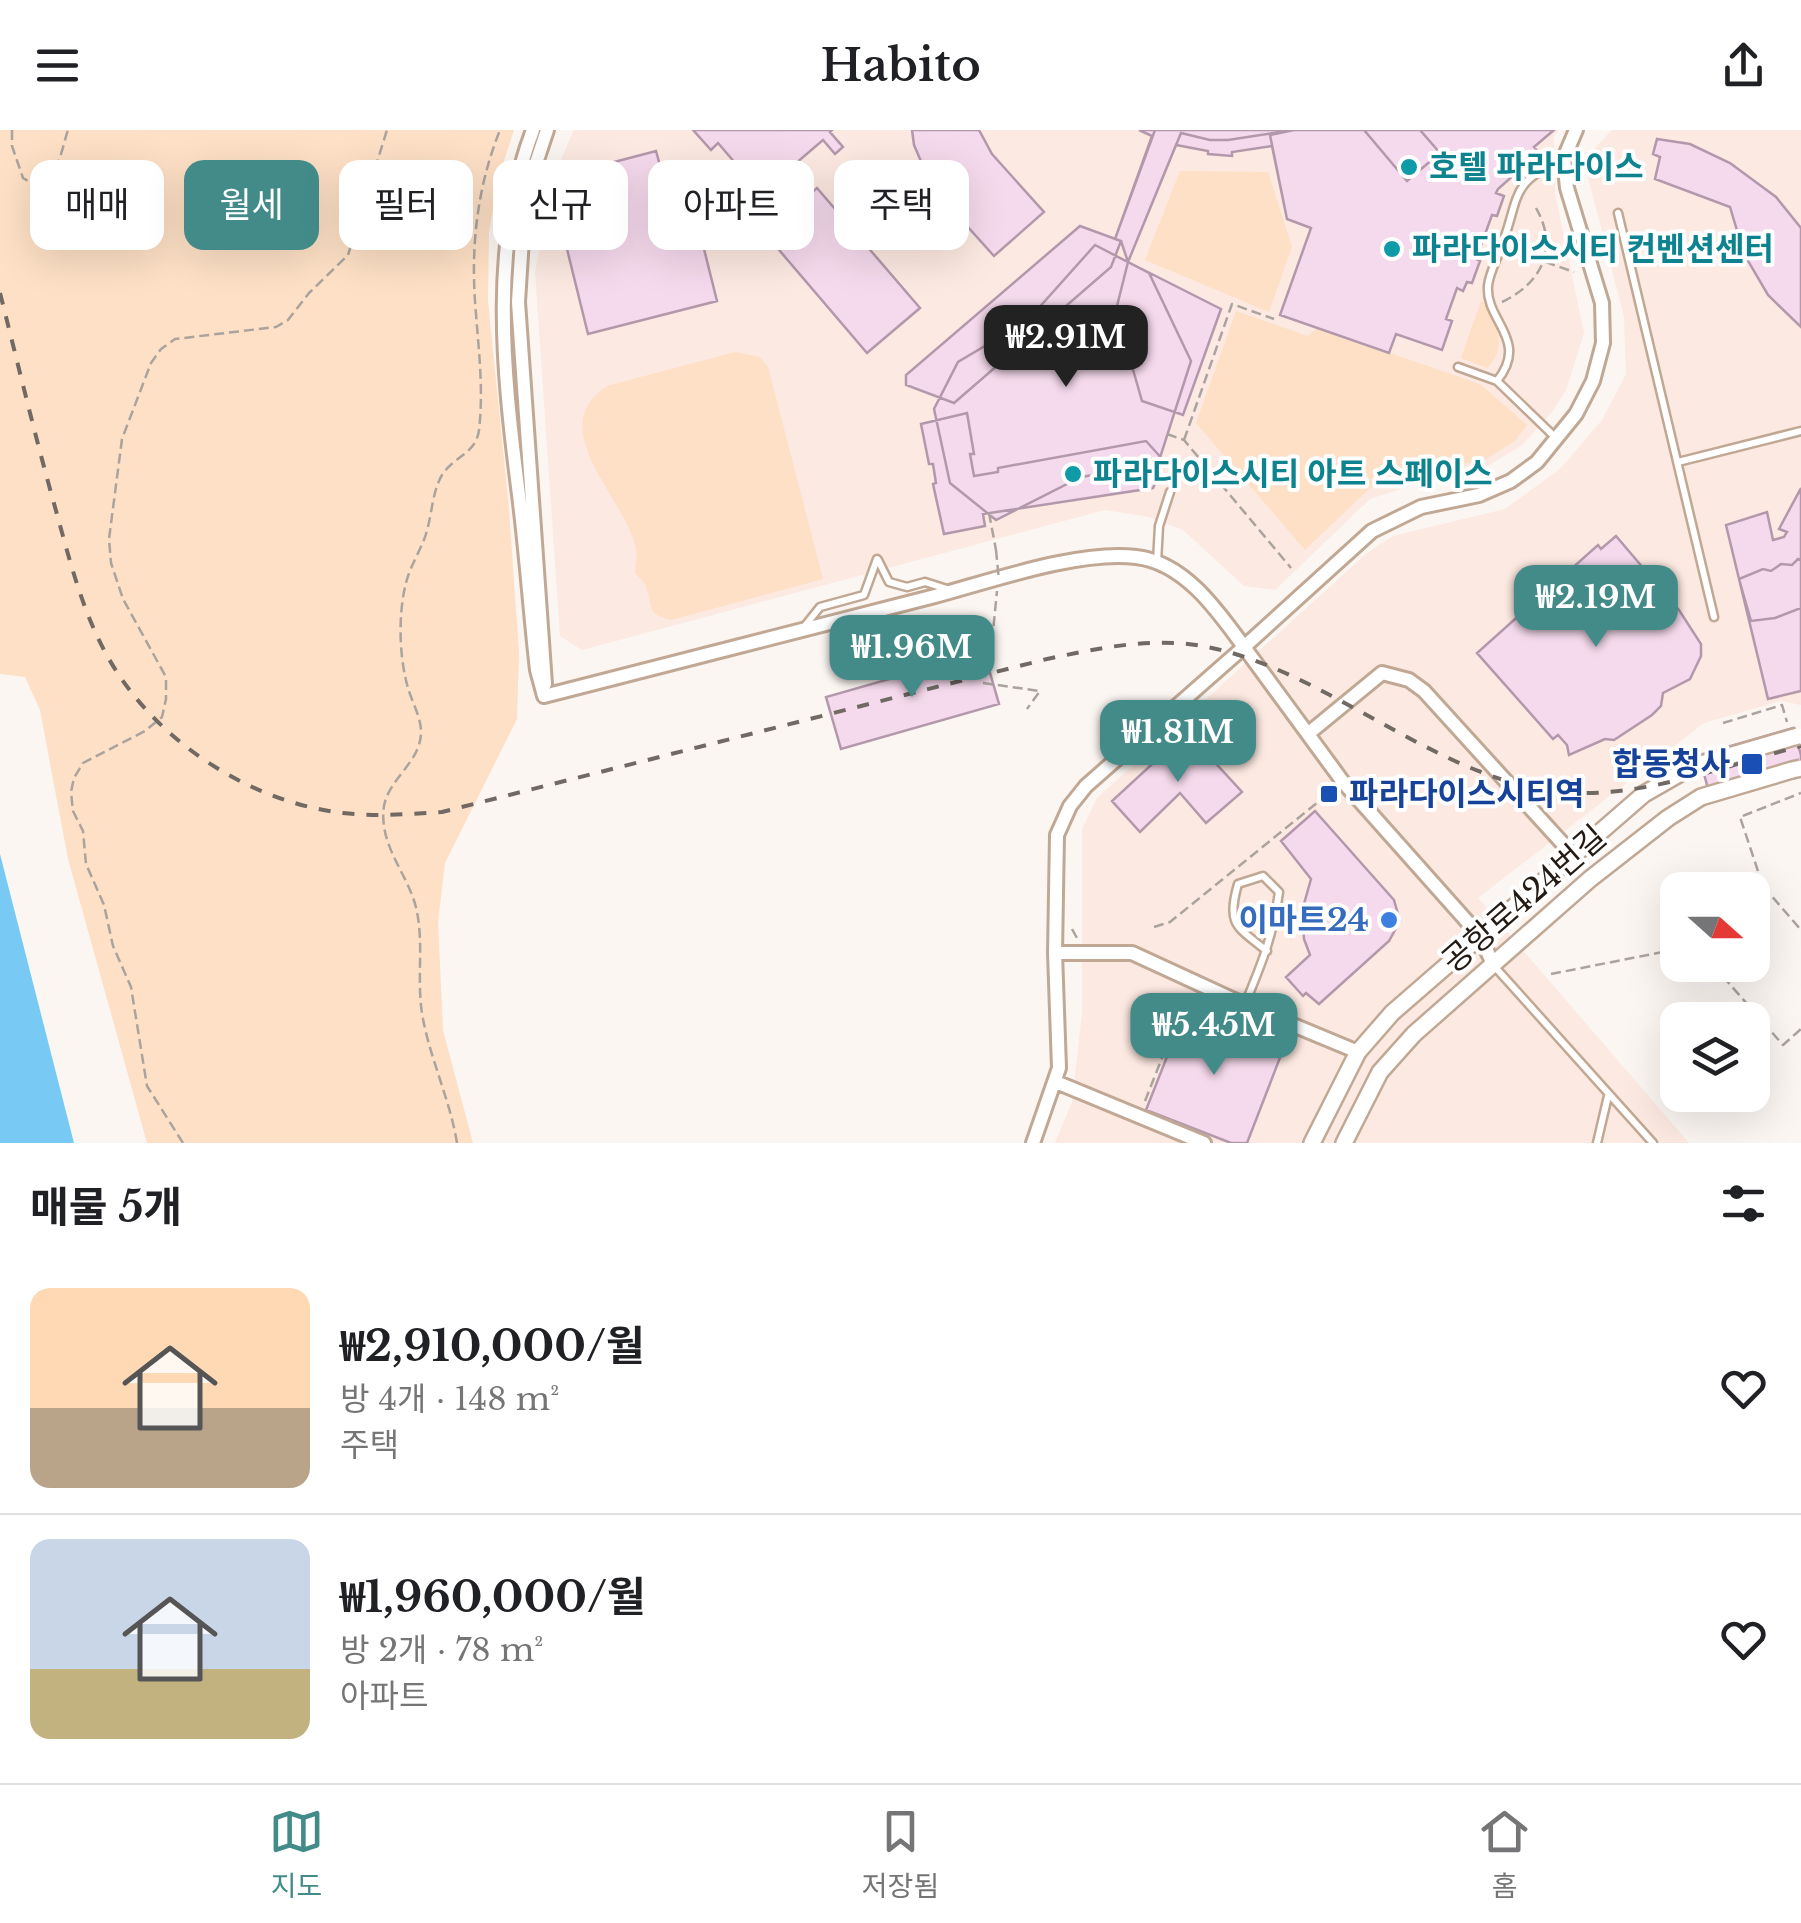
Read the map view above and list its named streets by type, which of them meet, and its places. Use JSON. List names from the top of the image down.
{
  "streets": {
    "street": ["공항로424번길"]
  },
  "places": {
    "other": [
      "호텔 파라다이스",
      "파라다이스시티 컨벤션센터",
      "파라다이스시티 아트 스페이스",
      "이마트24"
    ],
    "transit": ["합동청사", "파라다이스시티역"]
  },
  "north": "right",
  "page": {
    "header": "Habito",
    "chip": [
      "매매",
      "월세",
      "필터",
      "신규",
      "아파트",
      "주택"
    ],
    "price": [
      "₩2.91M",
      "₩2.19M",
      "₩1.96M",
      "₩1.81M",
      "₩5.45M"
    ],
    "heading": "매물 5개",
    "list": [
      {
        "name": "₩2,910,000/월",
        "note": "방 4개 · 148 m² · 주택"
      },
      {
        "name": "₩1,960,000/월",
        "note": "방 2개 · 78 m² · 아파트"
      }
    ],
    "tabs": ["지도", "저장됨", "홈"]
  }
}
